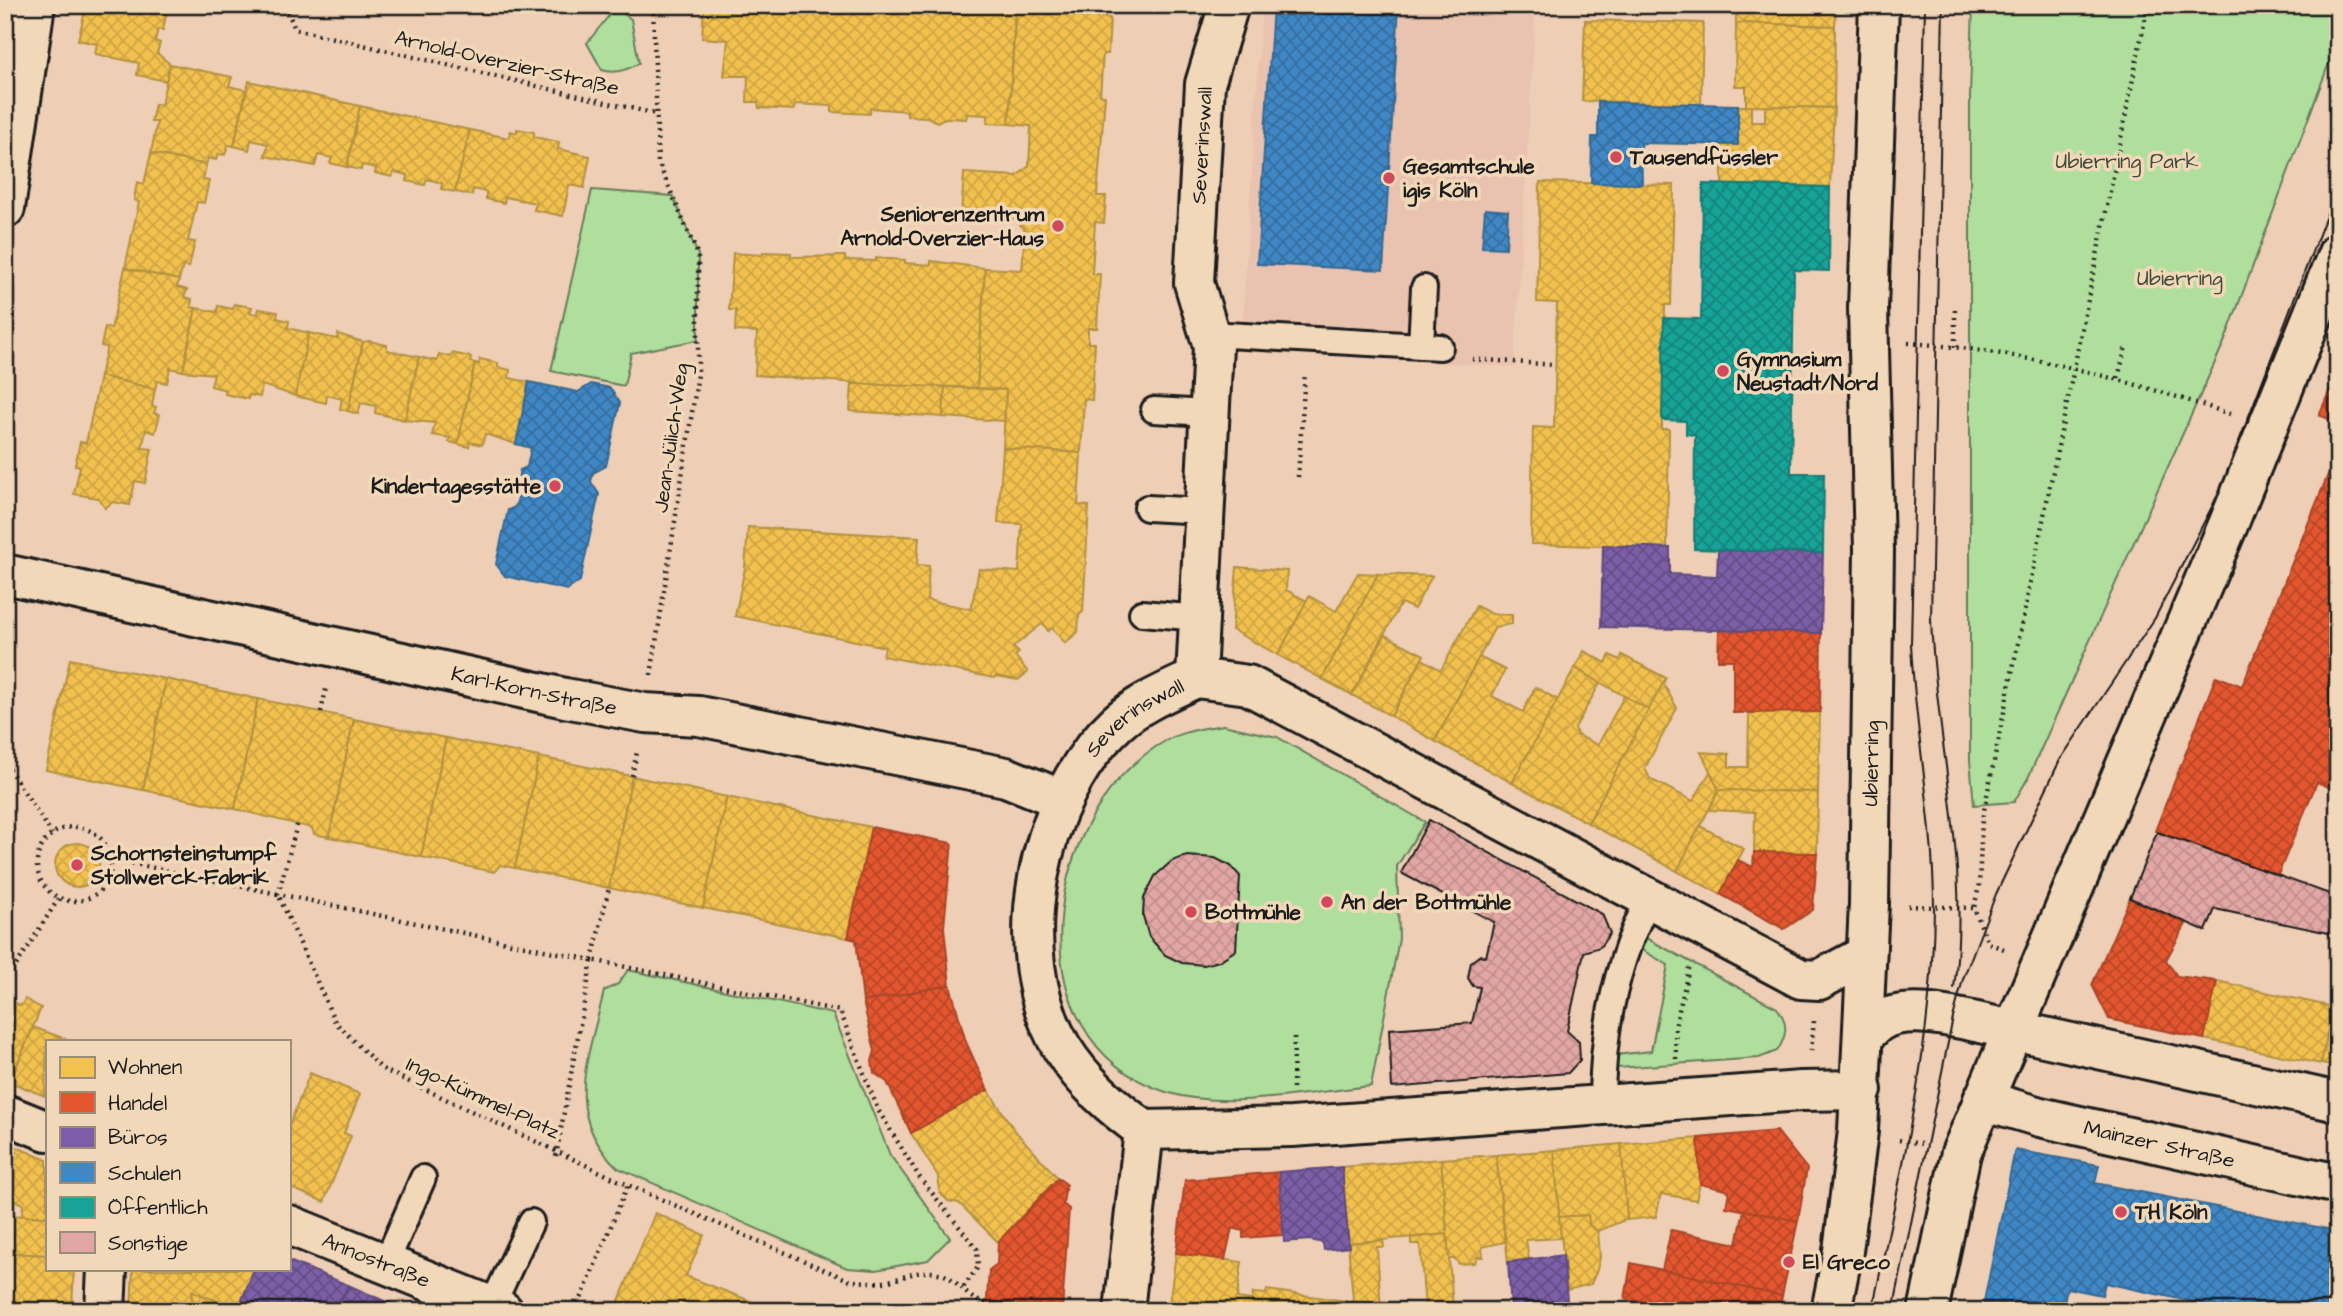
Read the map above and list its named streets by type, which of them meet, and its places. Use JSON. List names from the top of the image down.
{
  "streets": {
    "street": [
      "Severinswall",
      "Karl-Korn-Straße",
      "Ubierring",
      "Mainzer Straße",
      "Annostraße"
    ],
    "path": ["Arnold-Overzier-Straße", "Jean-Jülich-Weg", "Ingo-Kümmel-Platz"]
  },
  "crossings": [
    ["Arnold-Overzier-Straße", "Jean-Jülich-Weg"],
    ["Severinswall", "Karl-Korn-Straße"],
    ["Jean-Jülich-Weg", "Karl-Korn-Straße"]
  ],
  "parks": ["Ubierring Park", "Ubierring"],
  "places": [
    "Tausendfüssler",
    "Gesamtschule igis Köln",
    "Seniorenzentrum Arnold-Overzier-Haus",
    "Gymnasium Neustadt/Nord",
    "Kindertagesstätte",
    "Schornsteinstumpf Stollwerck-Fabrik",
    "An der Bottmühle",
    "Bottmühle",
    "TH Köln",
    "El Greco"
  ],
  "legend": [
    "Wohnen",
    "Handel",
    "Büros",
    "Schulen",
    "Öffentlich",
    "Sonstige"
  ]
}
